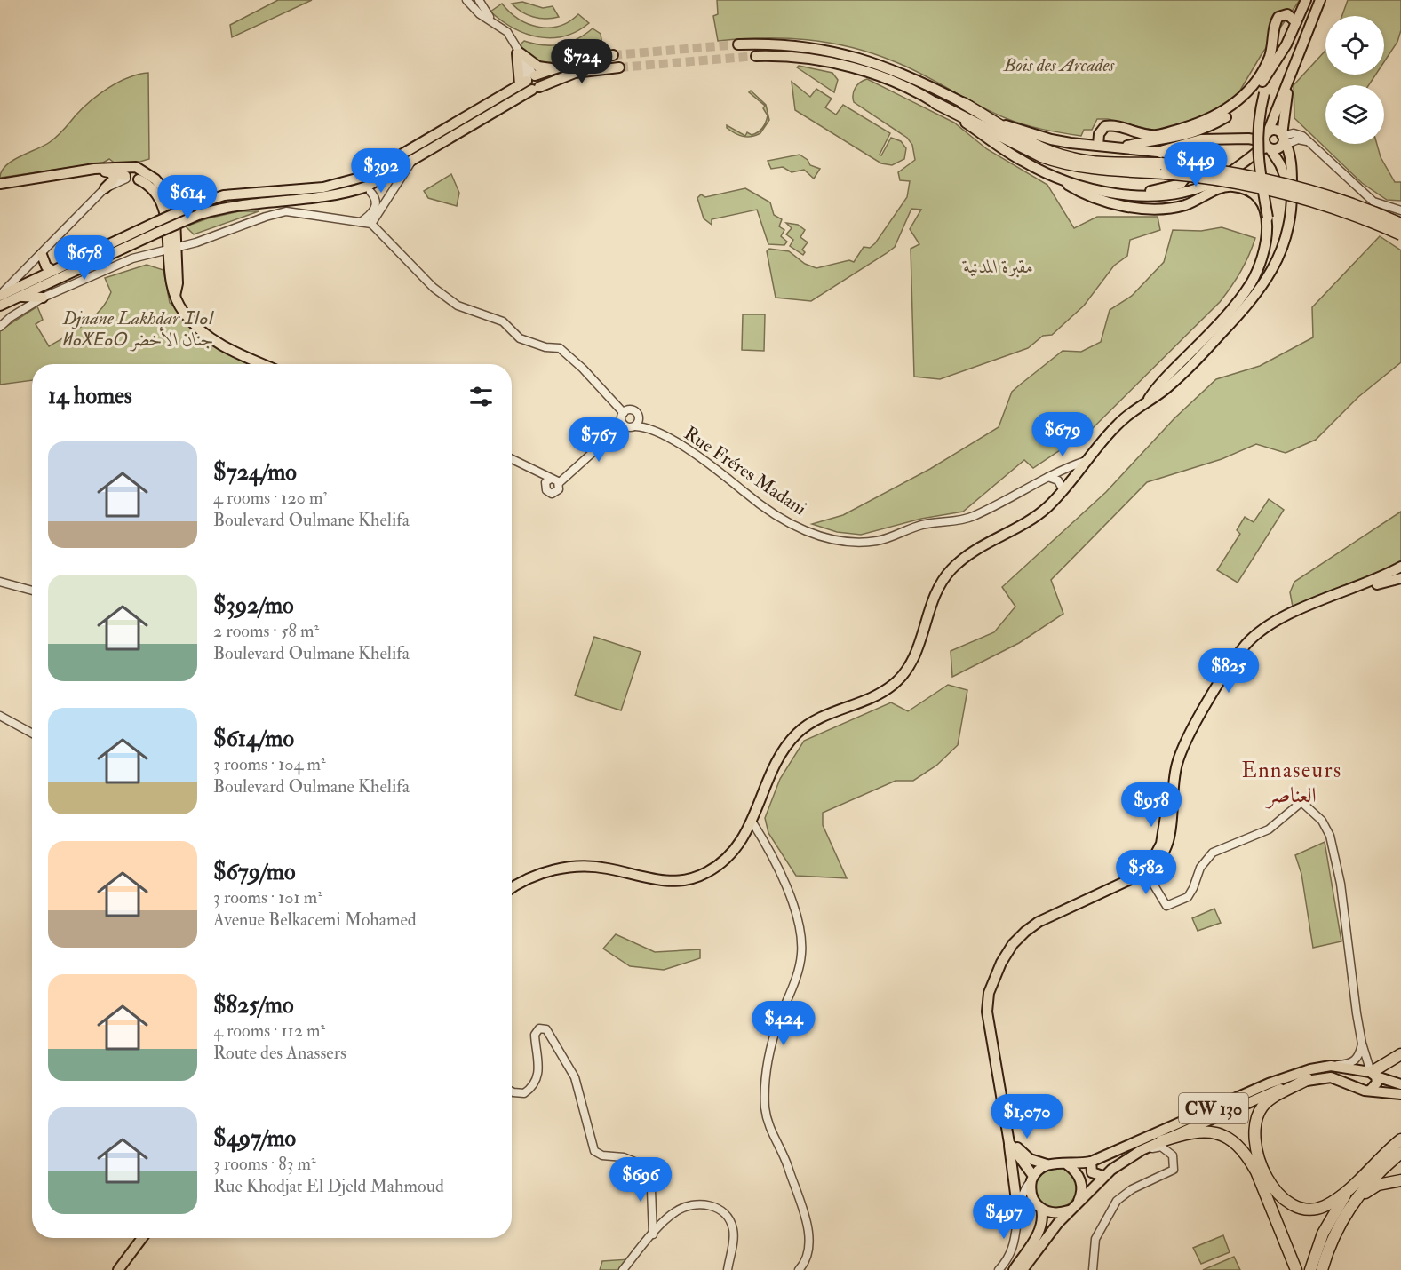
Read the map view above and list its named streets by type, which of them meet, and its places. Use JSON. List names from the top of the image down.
{
  "streets": {
    "main road": ["CW 130"],
    "street": ["Rue Fréres Madani"]
  },
  "districts": ["Ennaseurs العناصر"],
  "parks": ["Bois des Arcades", "مقبرة المدنية", "Djnane Lakhdar ⵊⵏⴰⵏ ⵍⴰⵅⴹⴰⵔ جنان الأخضر"],
  "page": {
    "price": [
      "$724",
      "$449",
      "$392",
      "$614",
      "$678",
      "$679",
      "$767",
      "$825",
      "$958",
      "$582",
      "$424",
      "$1,070",
      "$696",
      "$497"
    ],
    "heading": "14 homes",
    "list": [
      {
        "name": "$724/mo",
        "note": "4 rooms · 120 m² · Boulevard Oulmane Khelifa"
      },
      {
        "name": "$392/mo",
        "note": "2 rooms · 58 m² · Boulevard Oulmane Khelifa"
      },
      {
        "name": "$614/mo",
        "note": "3 rooms · 104 m² · Boulevard Oulmane Khelifa"
      },
      {
        "name": "$679/mo",
        "note": "3 rooms · 101 m² · Avenue Belkacemi Mohamed"
      },
      {
        "name": "$825/mo",
        "note": "4 rooms · 112 m² · Route des Anassers"
      },
      {
        "name": "$497/mo",
        "note": "3 rooms · 83 m² · Rue Khodjat El Djeld Mahmoud"
      }
    ]
  }
}
